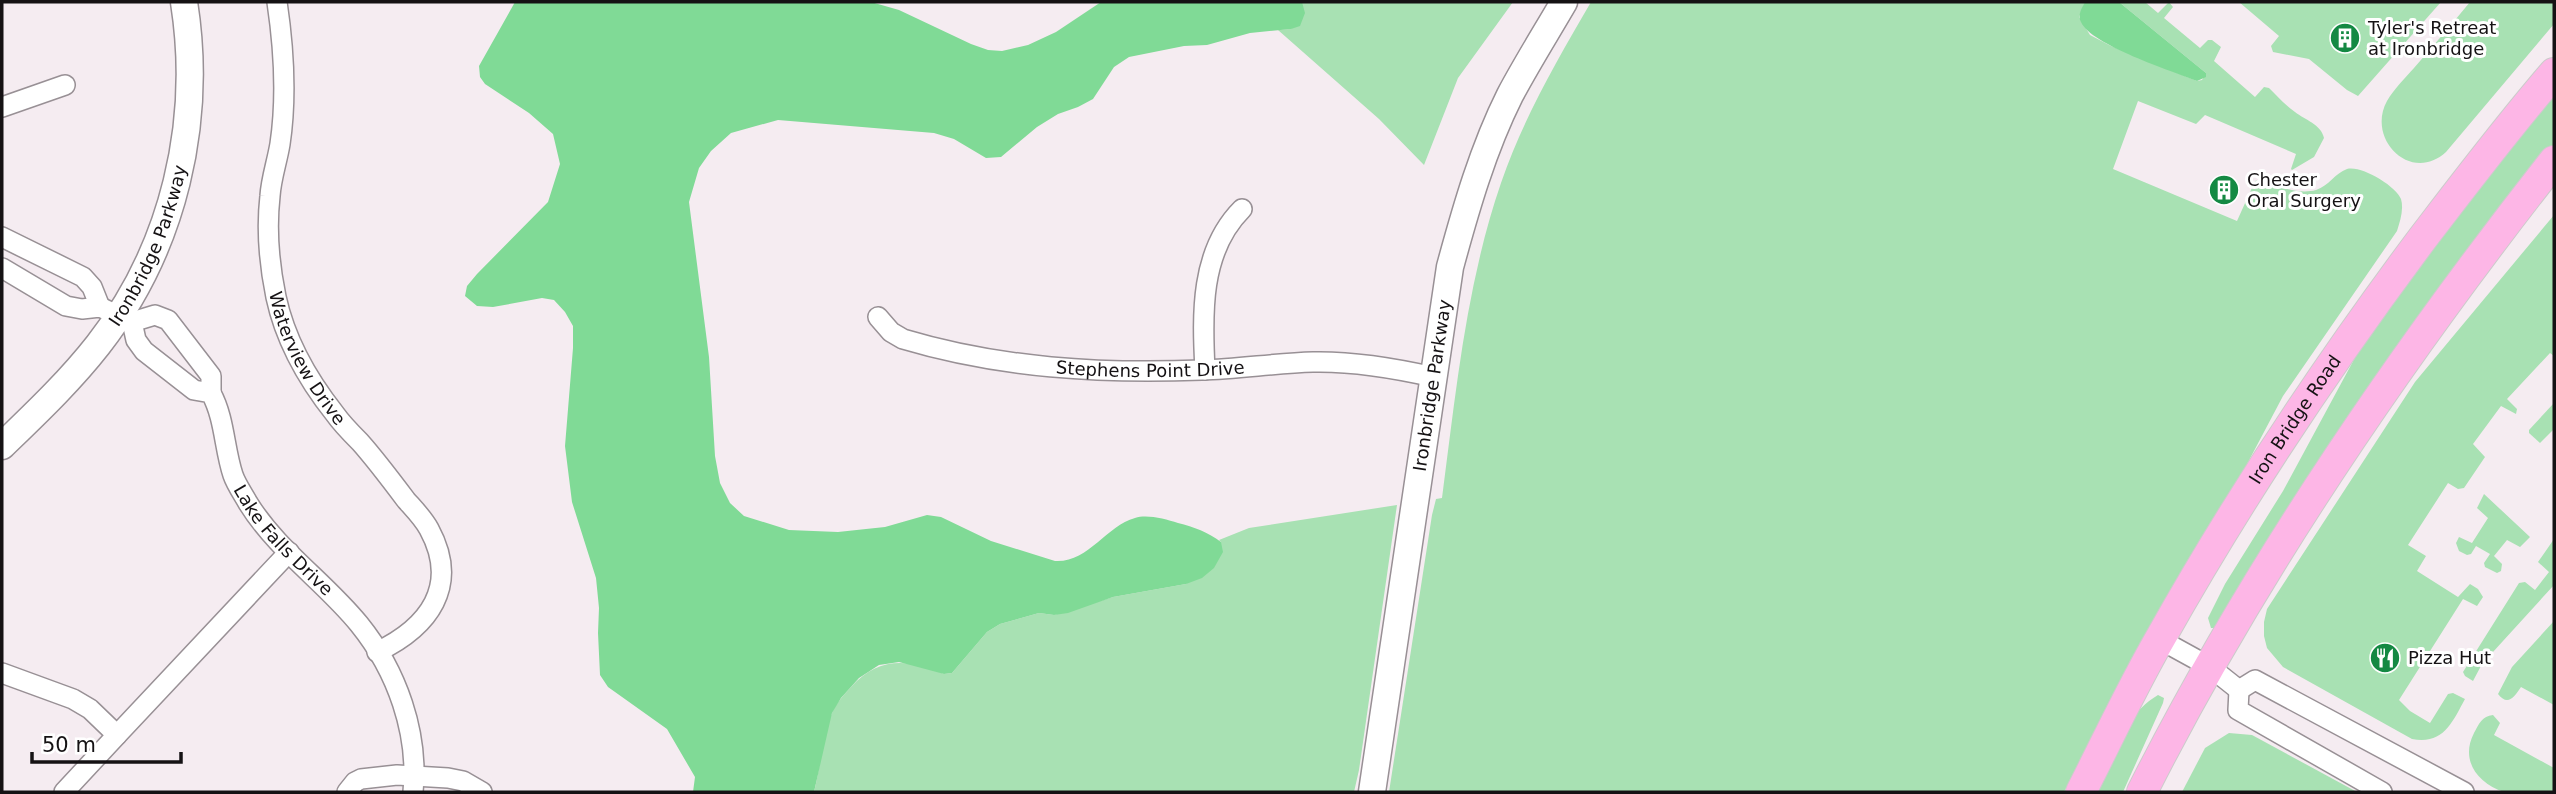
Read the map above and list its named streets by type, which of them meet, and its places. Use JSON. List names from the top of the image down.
{
  "streets": {
    "main road": ["Iron Bridge Road"],
    "street": [
      "Ironbridge Parkway",
      "Waterview Drive",
      "Stephens Point Drive",
      "Lake Falls Drive"
    ]
  },
  "crossings": [
    ["Ironbridge Parkway", "Stephens Point Drive"],
    ["Ironbridge Parkway", "Lake Falls Drive"],
    ["Waterview Drive", "Lake Falls Drive"]
  ],
  "places": {
    "building": ["Tyler's Retreat at Ironbridge", "Chester Oral Surgery"],
    "restaurant": ["Pizza Hut"]
  },
  "scale_bar": "50 m"
}
